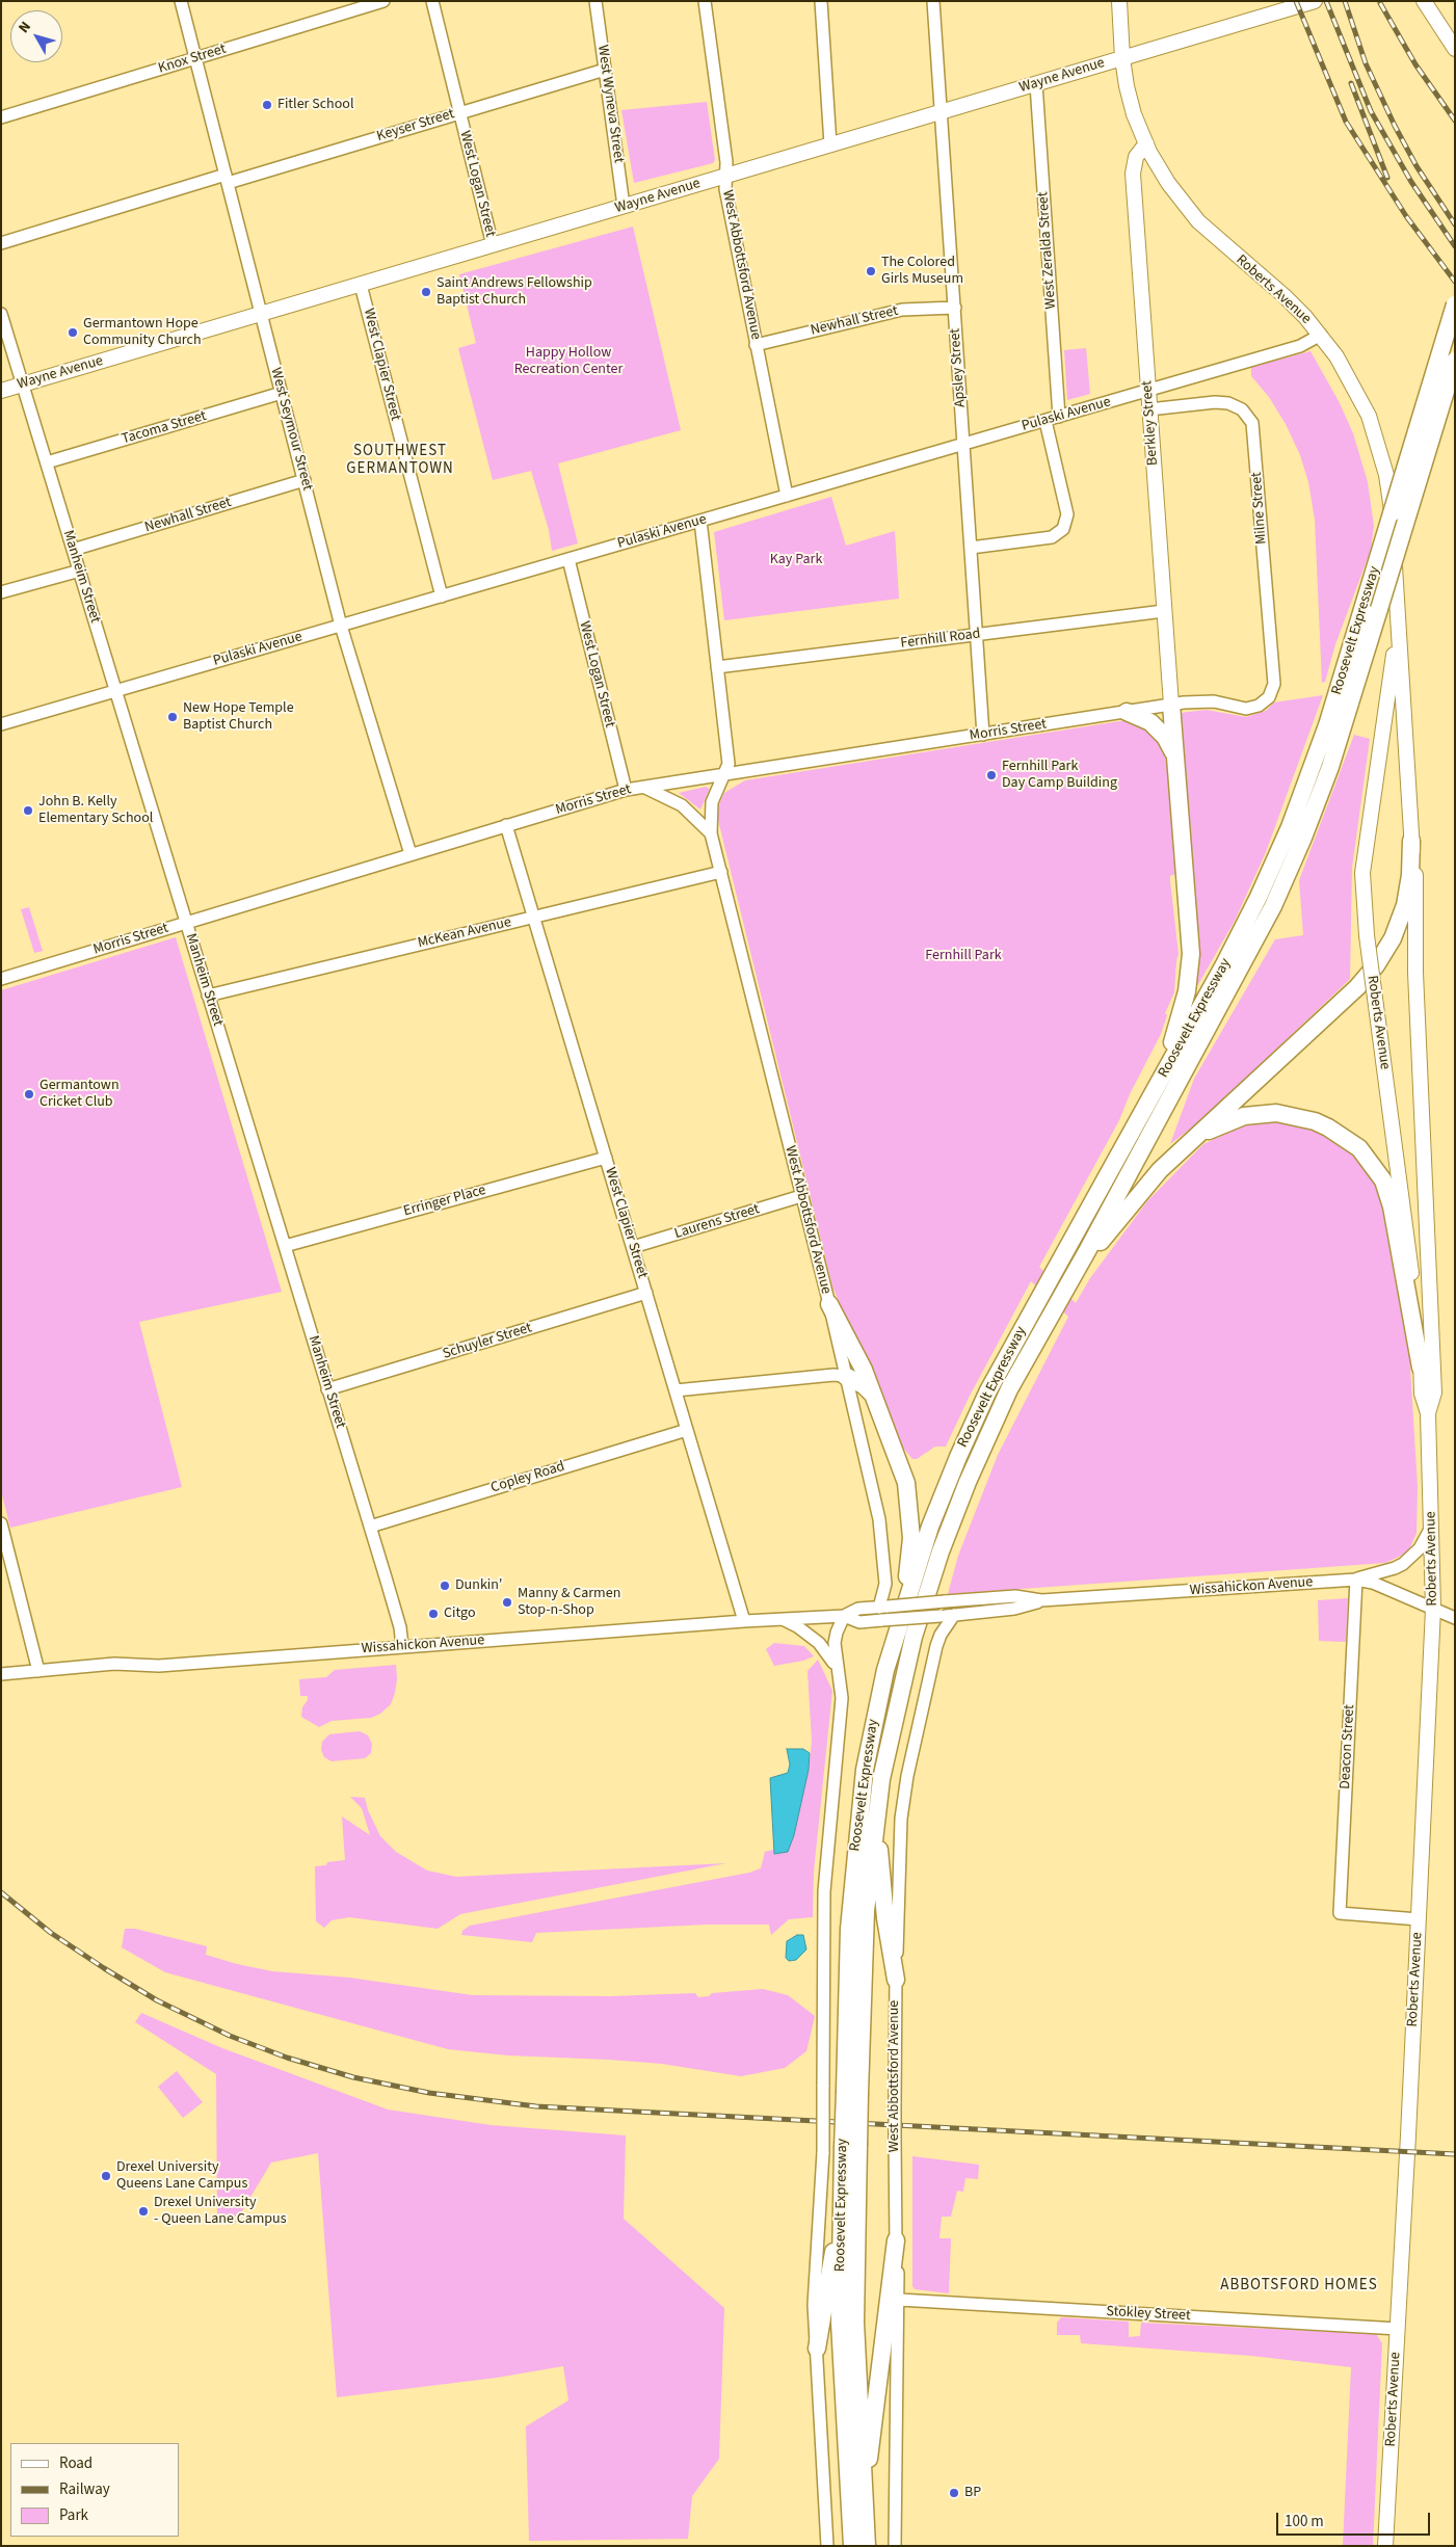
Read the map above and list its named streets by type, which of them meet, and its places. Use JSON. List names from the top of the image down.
{
  "streets": {
    "highway": ["Roosevelt Expressway"],
    "main road": ["Wayne Avenue", "Roberts Avenue", "Berkley Street"],
    "street": [
      "Knox Street",
      "West Wyneva Street",
      "Keyser Street",
      "West Logan Street",
      "West Zeralda Street",
      "West Abbottsford Avenue",
      "Newhall Street",
      "West Clapier Street",
      "Apsley Street",
      "Pulaski Avenue",
      "Tacoma Street",
      "West Seymour Street",
      "Milne Street",
      "Manheim Street",
      "Fernhill Road",
      "Morris Street",
      "McKean Avenue",
      "Erringer Place",
      "Laurens Street",
      "Schuyler Street",
      "Copley Road",
      "Wissahickon Avenue",
      "Deacon Street",
      "Stokley Street"
    ]
  },
  "crossings": [
    ["Knox Street", "West Seymour Street"],
    ["Wayne Avenue", "West Wyneva Street"],
    ["Wayne Avenue", "West Logan Street"],
    ["Wayne Avenue", "West Zeralda Street"],
    ["Wayne Avenue", "West Abbottsford Avenue"],
    ["Wayne Avenue", "Roberts Avenue"],
    ["Wayne Avenue", "West Clapier Street"],
    ["Wayne Avenue", "Apsley Street"],
    ["Wayne Avenue", "West Seymour Street"],
    ["Wayne Avenue", "Manheim Street"],
    ["West Wyneva Street", "Keyser Street"],
    ["Keyser Street", "West Logan Street"],
    ["Keyser Street", "West Seymour Street"],
    ["West Logan Street", "Pulaski Avenue"],
    ["West Logan Street", "Morris Street"],
    ["West Zeralda Street", "Pulaski Avenue"],
    ["West Abbottsford Avenue", "Newhall Street"],
    ["West Abbottsford Avenue", "Pulaski Avenue"],
    ["West Abbottsford Avenue", "Fernhill Road"],
    ["West Abbottsford Avenue", "Morris Street"],
    ["West Abbottsford Avenue", "McKean Avenue"],
    ["West Abbottsford Avenue", "Laurens Street"],
    ["West Abbottsford Avenue", "Wissahickon Avenue"],
    ["West Abbottsford Avenue", "Stokley Street"],
    ["Roberts Avenue", "Pulaski Avenue"],
    ["Roberts Avenue", "Berkley Street"],
    ["Roberts Avenue", "Wissahickon Avenue"],
    ["Roberts Avenue", "Deacon Street"],
    ["Roberts Avenue", "Stokley Street"],
    ["Newhall Street", "Apsley Street"],
    ["Newhall Street", "West Seymour Street"],
    ["Newhall Street", "Manheim Street"],
    ["West Clapier Street", "Pulaski Avenue"],
    ["West Clapier Street", "Morris Street"],
    ["West Clapier Street", "McKean Avenue"],
    ["West Clapier Street", "Erringer Place"],
    ["West Clapier Street", "Laurens Street"],
    ["West Clapier Street", "Schuyler Street"],
    ["West Clapier Street", "Copley Road"],
    ["West Clapier Street", "Wissahickon Avenue"],
    ["Apsley Street", "Pulaski Avenue"],
    ["Apsley Street", "Fernhill Road"],
    ["Apsley Street", "Morris Street"],
    ["Pulaski Avenue", "Berkley Street"],
    ["Pulaski Avenue", "West Seymour Street"],
    ["Pulaski Avenue", "Manheim Street"],
    ["Berkley Street", "Milne Street"],
    ["Berkley Street", "Fernhill Road"],
    ["Berkley Street", "Morris Street"],
    ["Tacoma Street", "West Seymour Street"],
    ["Tacoma Street", "Manheim Street"],
    ["West Seymour Street", "Morris Street"],
    ["Milne Street", "Morris Street"],
    ["Manheim Street", "Morris Street"],
    ["Manheim Street", "McKean Avenue"],
    ["Manheim Street", "Erringer Place"],
    ["Manheim Street", "Schuyler Street"],
    ["Manheim Street", "Copley Road"],
    ["Manheim Street", "Wissahickon Avenue"],
    ["Wissahickon Avenue", "Deacon Street"]
  ],
  "districts": ["SOUTHWEST GERMANTOWN", "ABBOTSFORD HOMES"],
  "parks": ["Happy Hollow Recreation Center", "Kay Park", "Fernhill Park"],
  "places": [
    "Fitler School",
    "The Colored Girls Museum",
    "Saint Andrews Fellowship Baptist Church",
    "Germantown Hope Community Church",
    "New Hope Temple Baptist Church",
    "Fernhill Park Day Camp Building",
    "John B. Kelly Elementary School",
    "Germantown Cricket Club",
    "Dunkin'",
    "Manny & Carmen Stop-n-Shop",
    "Citgo",
    "Drexel University Queens Lane Campus",
    "Drexel University - Queen Lane Campus",
    "BP"
  ],
  "legend": ["Road", "Railway", "Park"],
  "scale_bar": "100 m",
  "north": "top left"
}
